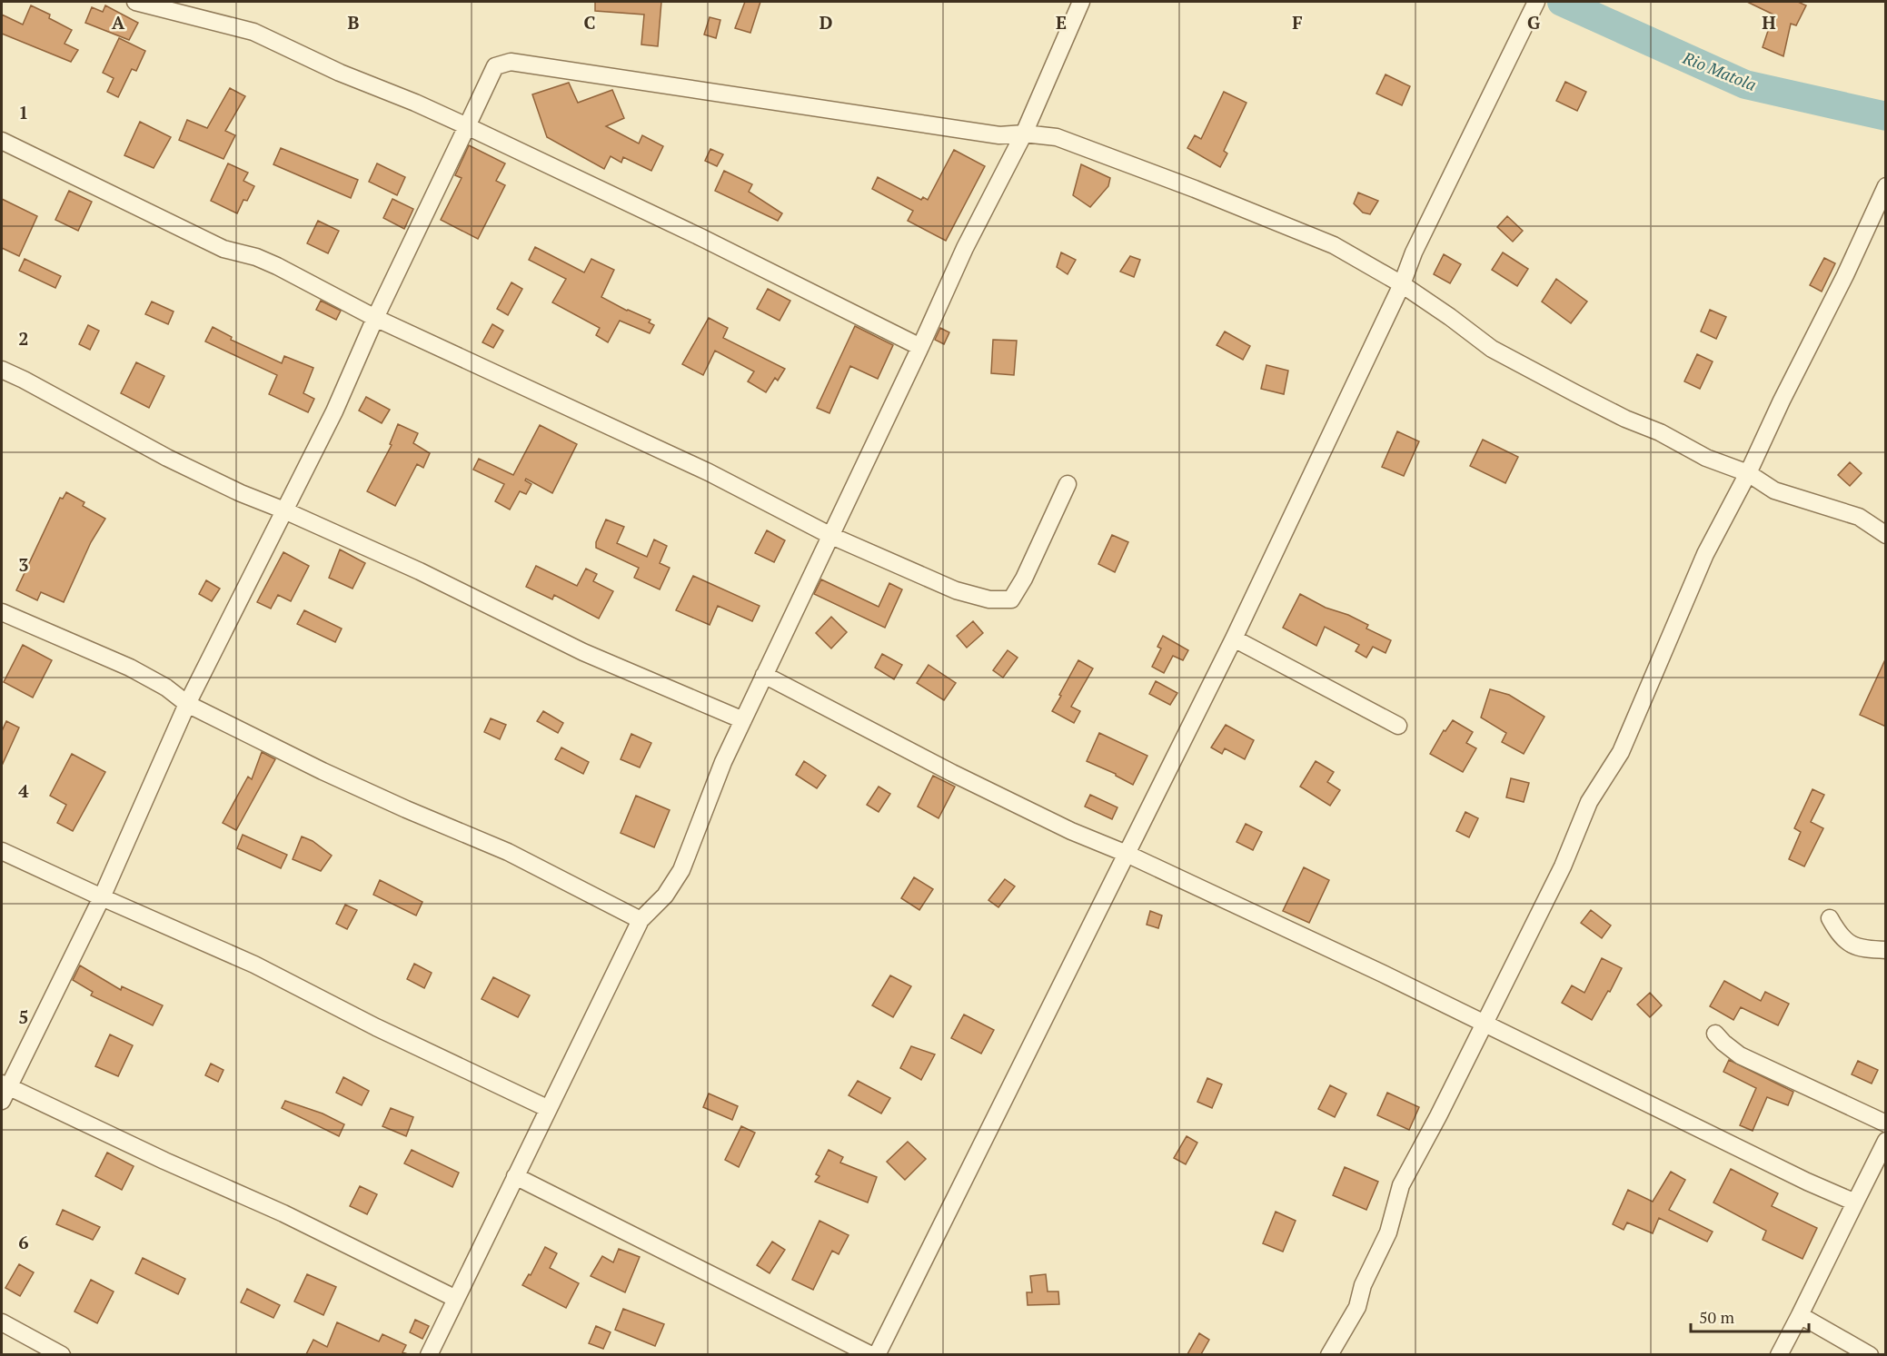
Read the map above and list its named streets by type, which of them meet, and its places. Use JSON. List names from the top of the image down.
{
  "water": ["Rio Matola"],
  "scale_bar": "50 m",
  "grid": {
    "columns": [
      "A",
      "B",
      "C",
      "D",
      "E",
      "F",
      "G",
      "H"
    ],
    "rows": [
      "1",
      "2",
      "3",
      "4",
      "5",
      "6"
    ]
  }
}
